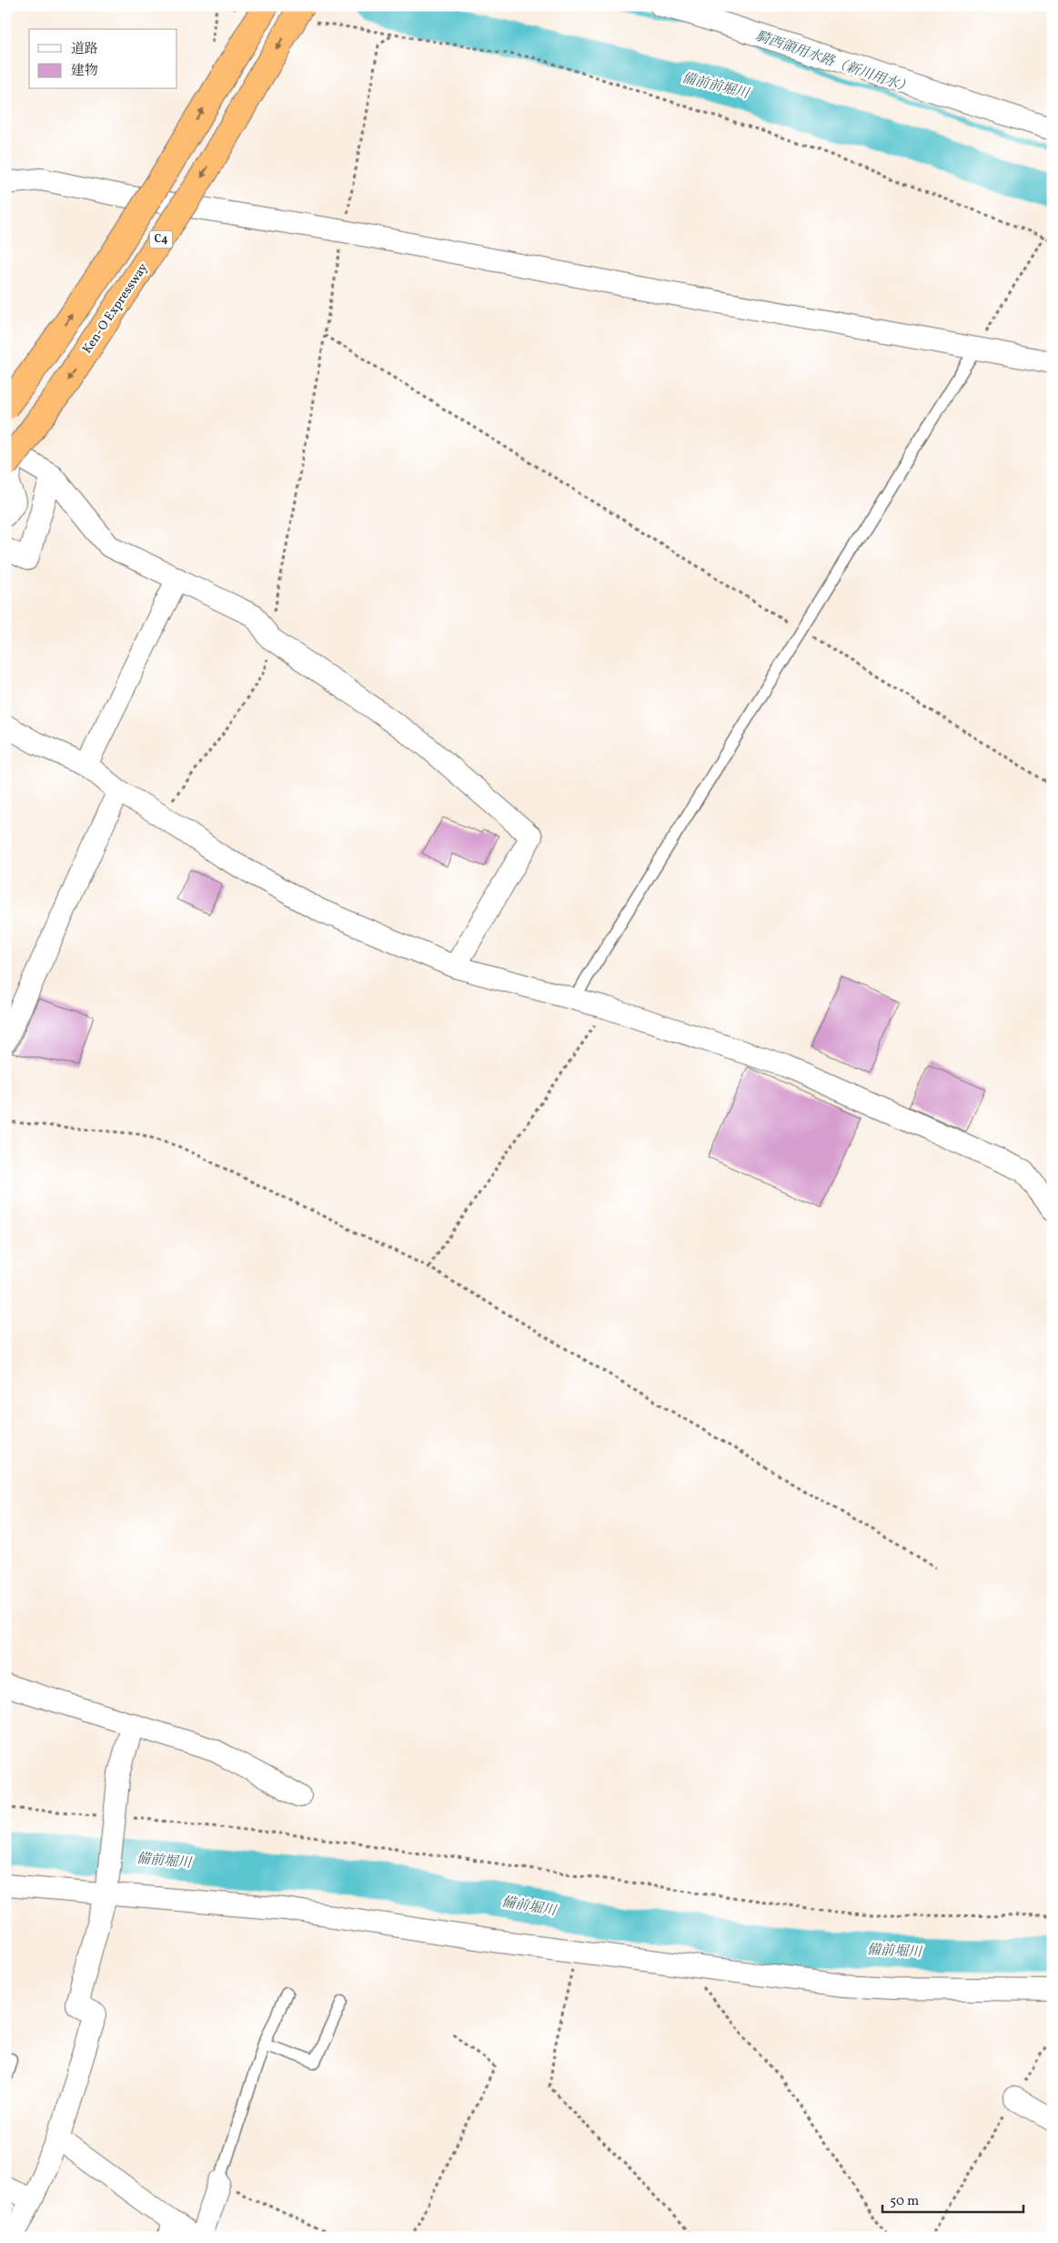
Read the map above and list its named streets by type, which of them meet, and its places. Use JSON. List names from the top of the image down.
{
  "streets": {
    "highway": ["C4", "Ken-O Expressway"]
  },
  "water": ["騎西領用水路（新川用水）", "備前前堀川", "備前堀川"],
  "legend": ["道路", "建物"],
  "scale_bar": "50 m"
}
